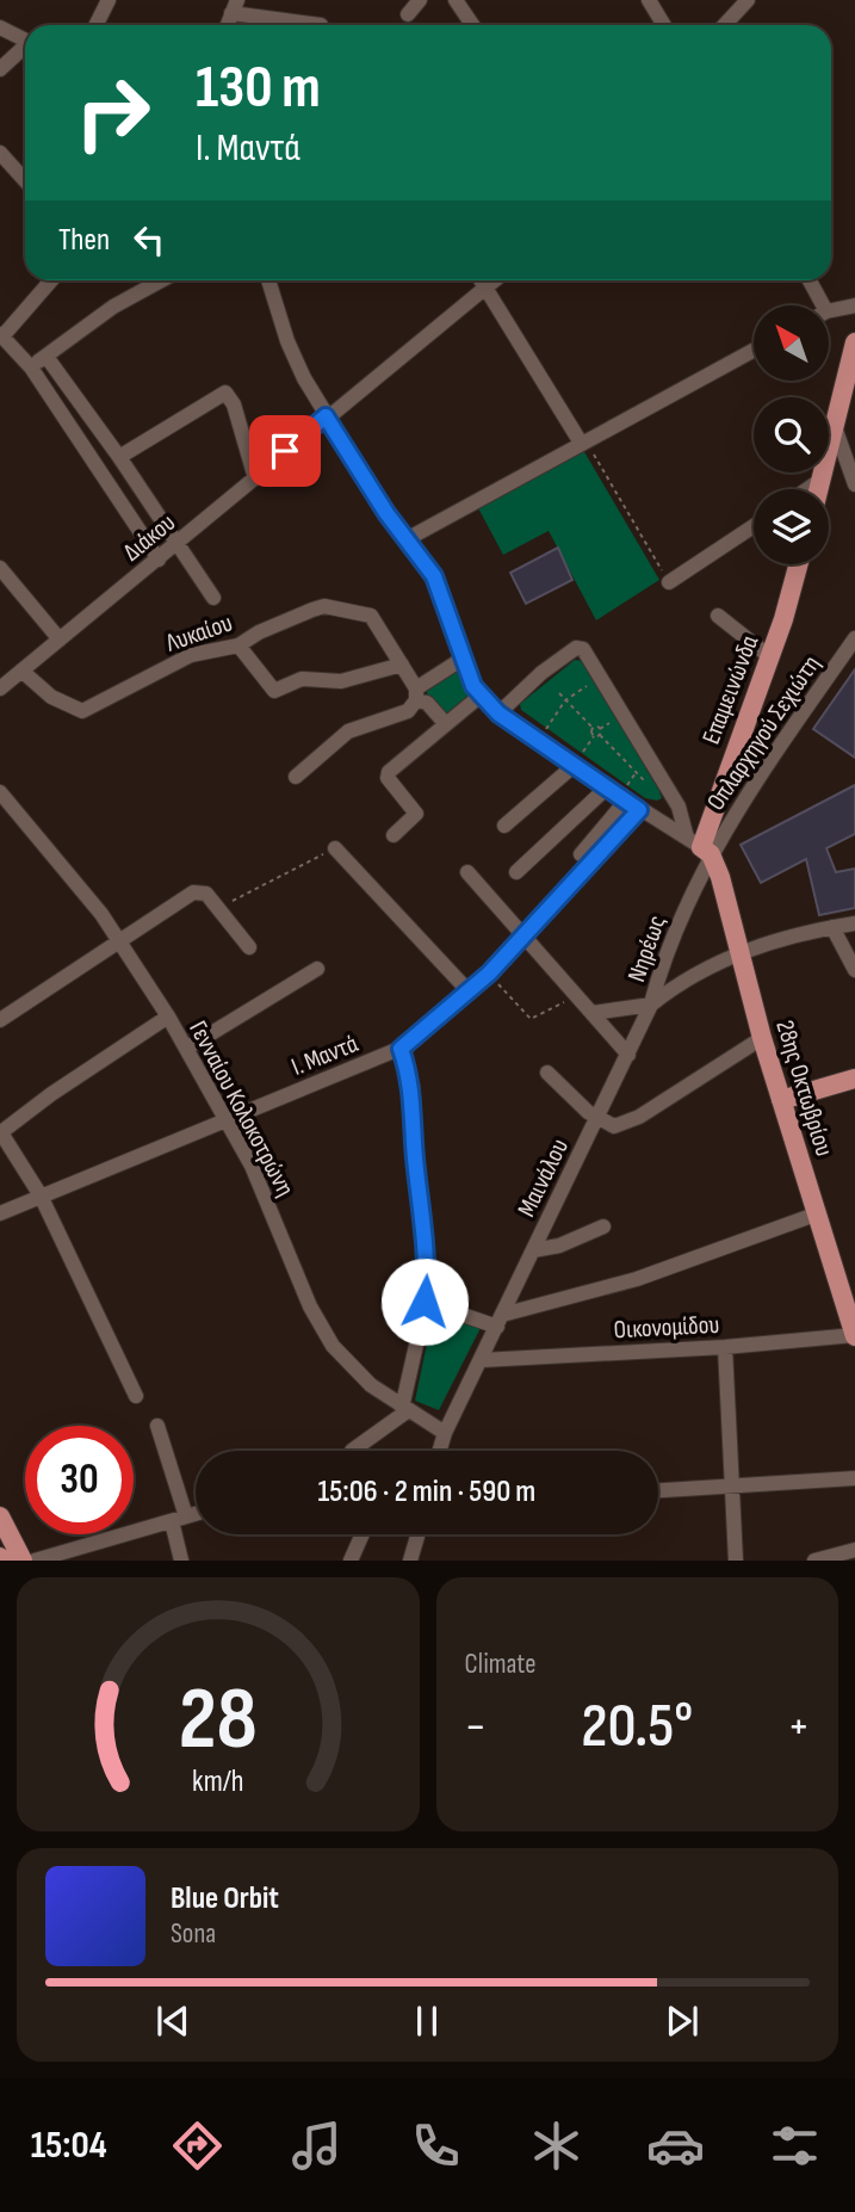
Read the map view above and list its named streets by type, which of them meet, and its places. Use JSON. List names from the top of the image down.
{
  "streets": {
    "main road": ["Επαμεινώνδα", "28ης Οκτωβρίου"],
    "street": [
      "Διάκου",
      "Λυκαίου",
      "Οπλαρχηγού Σεχιώτη",
      "Νηρέως",
      "Ι. Μαντά",
      "Γενναίου Κολοκοτρώνη",
      "Μαινάλου",
      "Οικονομίδου"
    ]
  },
  "crossings": [
    ["Διάκου", "Λυκαίου"],
    ["Επαμεινώνδα", "Οπλαρχηγού Σεχιώτη"],
    ["Επαμεινώνδα", "Νηρέως"],
    ["Επαμεινώνδα", "28ης Οκτωβρίου"],
    ["Οπλαρχηγού Σεχιώτη", "Νηρέως"],
    ["Οπλαρχηγού Σεχιώτη", "28ης Οκτωβρίου"],
    ["Νηρέως", "28ης Οκτωβρίου"],
    ["Νηρέως", "Μαινάλου"],
    ["Ι. Μαντά", "Γενναίου Κολοκοτρώνη"],
    ["28ης Οκτωβρίου", "Μαινάλου"],
    ["28ης Οκτωβρίου", "Οικονομίδου"],
    ["Γενναίου Κολοκοτρώνη", "Μαινάλου"],
    ["Μαινάλου", "Οικονομίδου"]
  ],
  "north": "top left",
  "page": {
    "turn": ["130 m", "Ι. Μαντά"],
    "then": "Then",
    "limit": "30",
    "trip": "15:06 · 2 min · 590 m",
    "tile": "Climate",
    "heat": ["−", "20.5°", "+"],
    "song": ["Blue Orbit", "Sona"],
    "tabs": "15:04",
    "gauge": ["28", "km/h"]
  }
}
